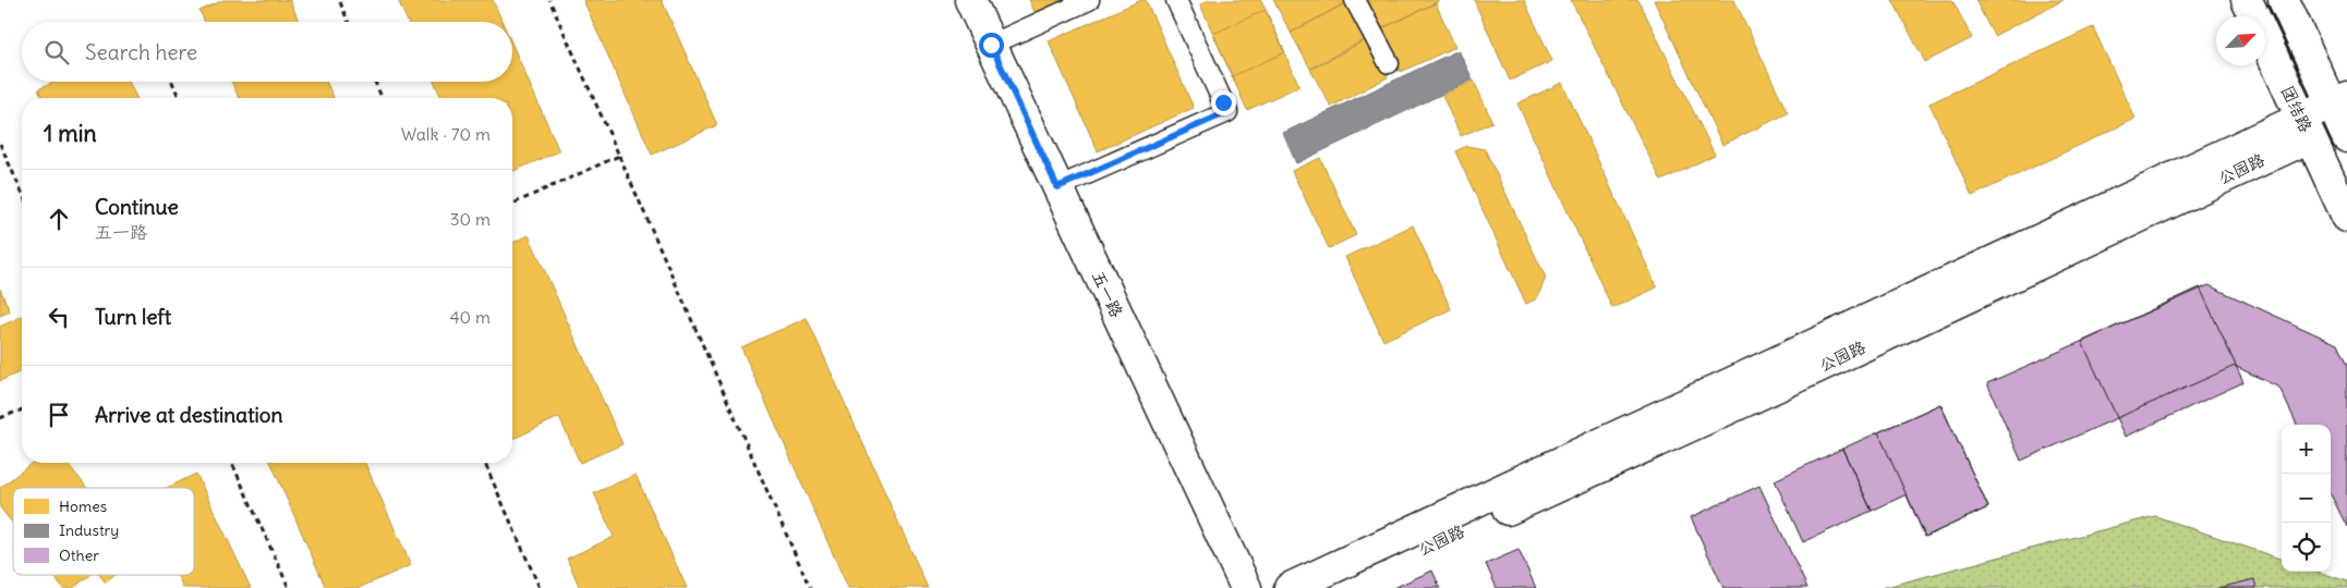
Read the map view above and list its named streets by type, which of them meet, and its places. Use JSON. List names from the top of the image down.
{
  "streets": {
    "street": ["团结路", "公园路", "五一路"]
  },
  "crossings": [
    ["团结路", "公园路"]
  ],
  "legend": ["Homes", "Industry", "Other"],
  "north": "top right",
  "page": {
    "search": "Search here",
    "heading": ["1 min", "Walk · 70 m"],
    "list": [
      ["Continue", "五一路", "30 m"],
      ["Turn left", "40 m"],
      "Arrive at destination"
    ],
    "map_buttons": ["+", "−"]
  }
}
